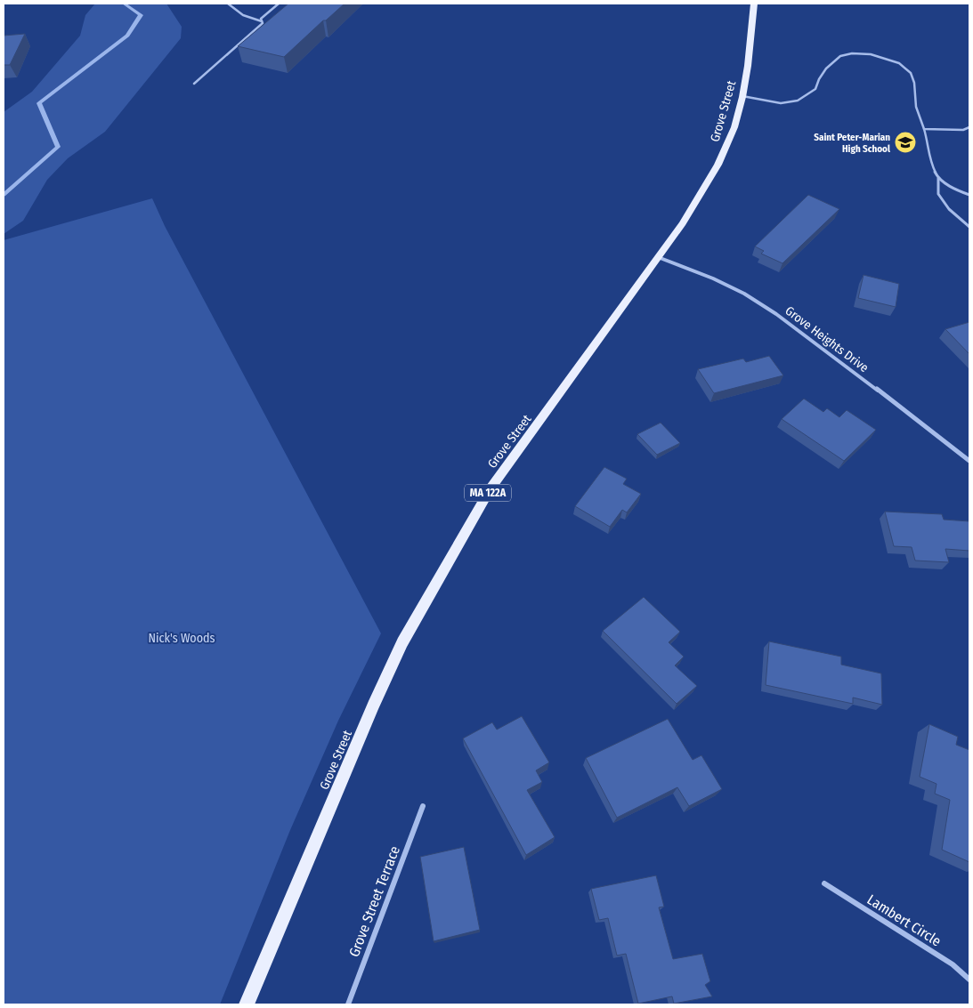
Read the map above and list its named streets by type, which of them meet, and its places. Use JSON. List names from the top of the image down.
{
  "streets": {
    "main road": ["Grove Street", "MA 122A"],
    "street": ["Grove Heights Drive", "Grove Street Terrace", "Lambert Circle"]
  },
  "crossings": [
    ["Grove Street", "Grove Heights Drive"]
  ],
  "parks": ["Nick's Woods"],
  "places": {
    "school or university": ["Saint Peter-Marian High School"]
  }
}
